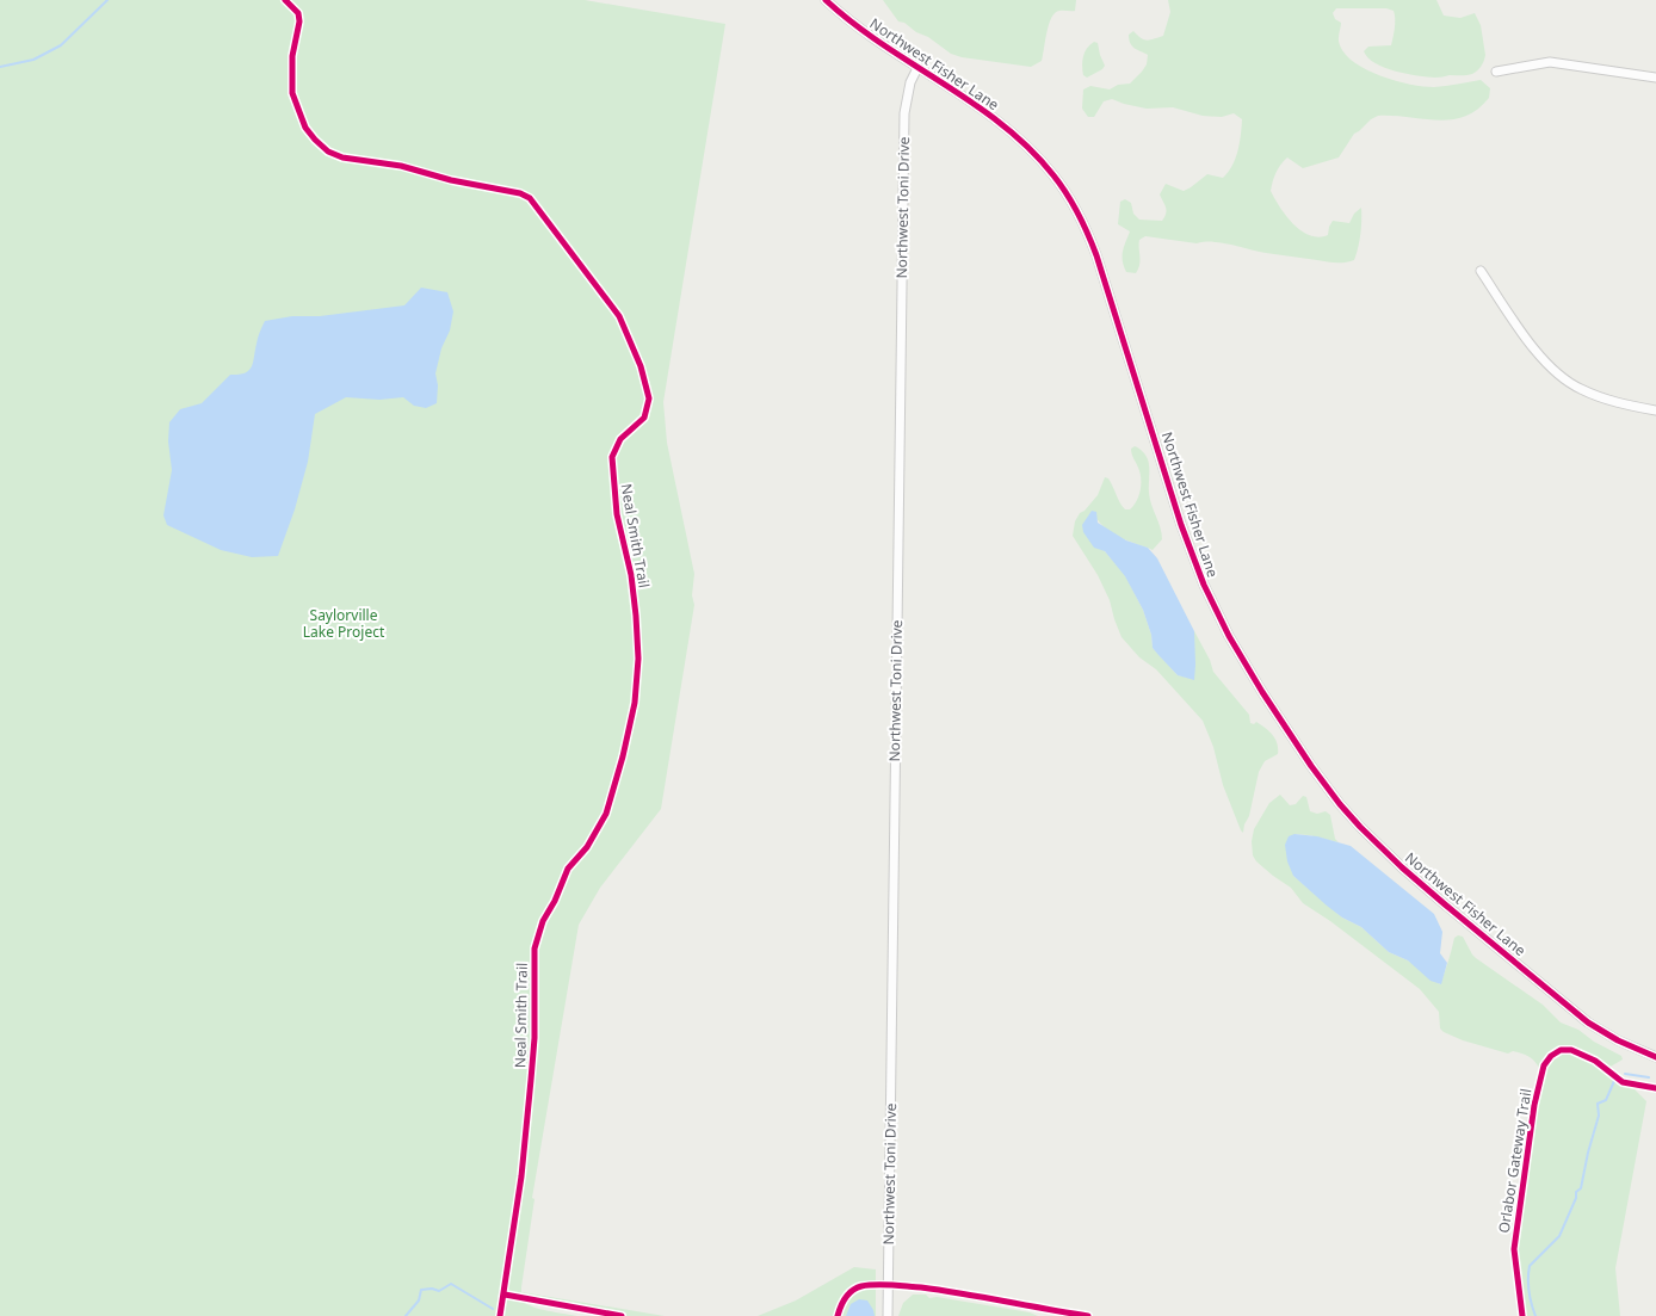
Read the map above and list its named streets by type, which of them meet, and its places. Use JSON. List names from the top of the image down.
{
  "streets": {
    "street": ["Northwest Fisher Lane", "Northwest Toni Drive"],
    "cycle path": ["Neal Smith Trail", "Orlabor Gateway Trail"]
  },
  "crossings": [
    ["Northwest Fisher Lane", "Northwest Toni Drive"]
  ],
  "parks": ["Saylorville Lake Project"]
}
